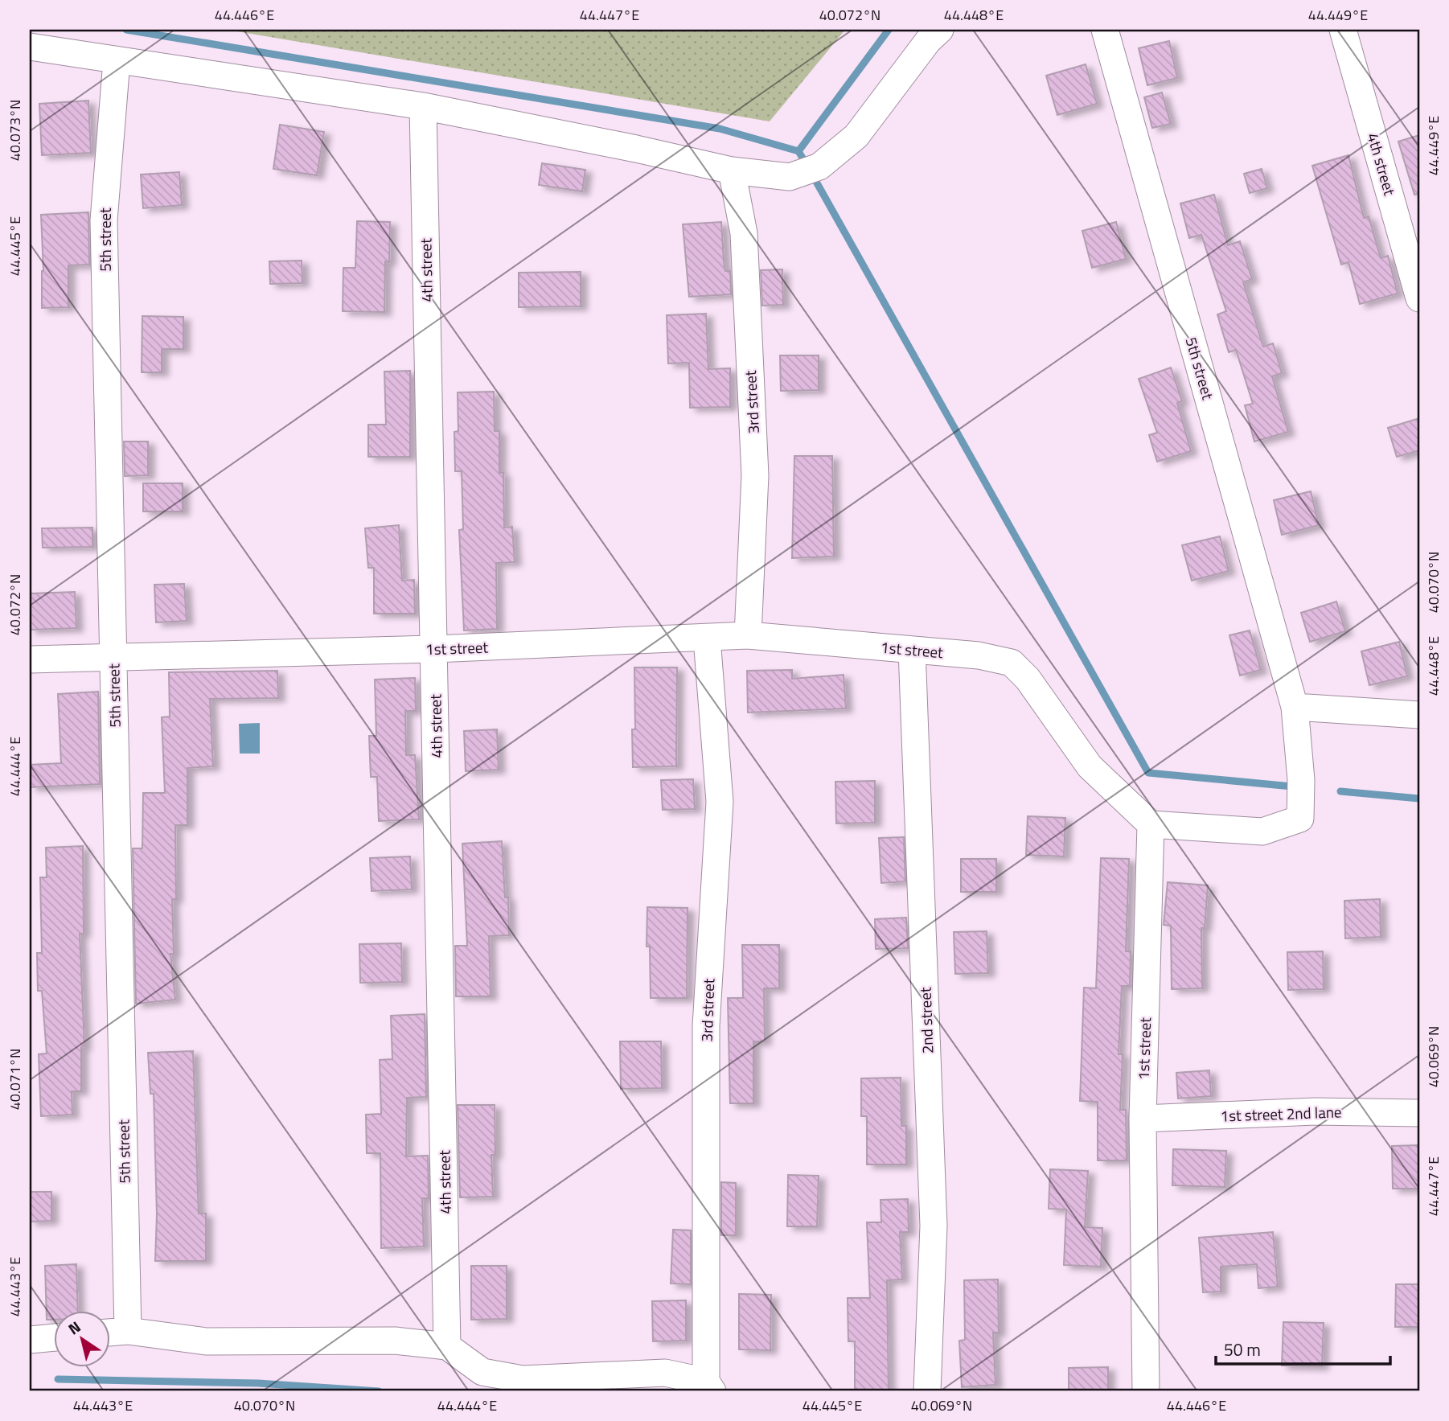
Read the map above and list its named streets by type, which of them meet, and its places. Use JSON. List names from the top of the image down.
{
  "streets": {
    "street": [
      "4th street",
      "5th street",
      "3rd street",
      "1st street",
      "2nd street",
      "1st street 2nd lane"
    ]
  },
  "crossings": [
    ["4th street", "1st street"],
    ["5th street", "1st street"],
    ["3rd street", "1st street"],
    ["1st street", "2nd street"],
    ["1st street", "1st street 2nd lane"]
  ],
  "scale_bar": "50 m",
  "north": "top left",
  "coordinates": [
    "44.446°E",
    "44.447°E",
    "40.072°N",
    "44.448°E",
    "44.449°E",
    "40.073°N",
    "44.445°E",
    "40.070°N",
    "44.444°E",
    "40.069°N",
    "40.071°N",
    "44.443°E"
  ]
}
